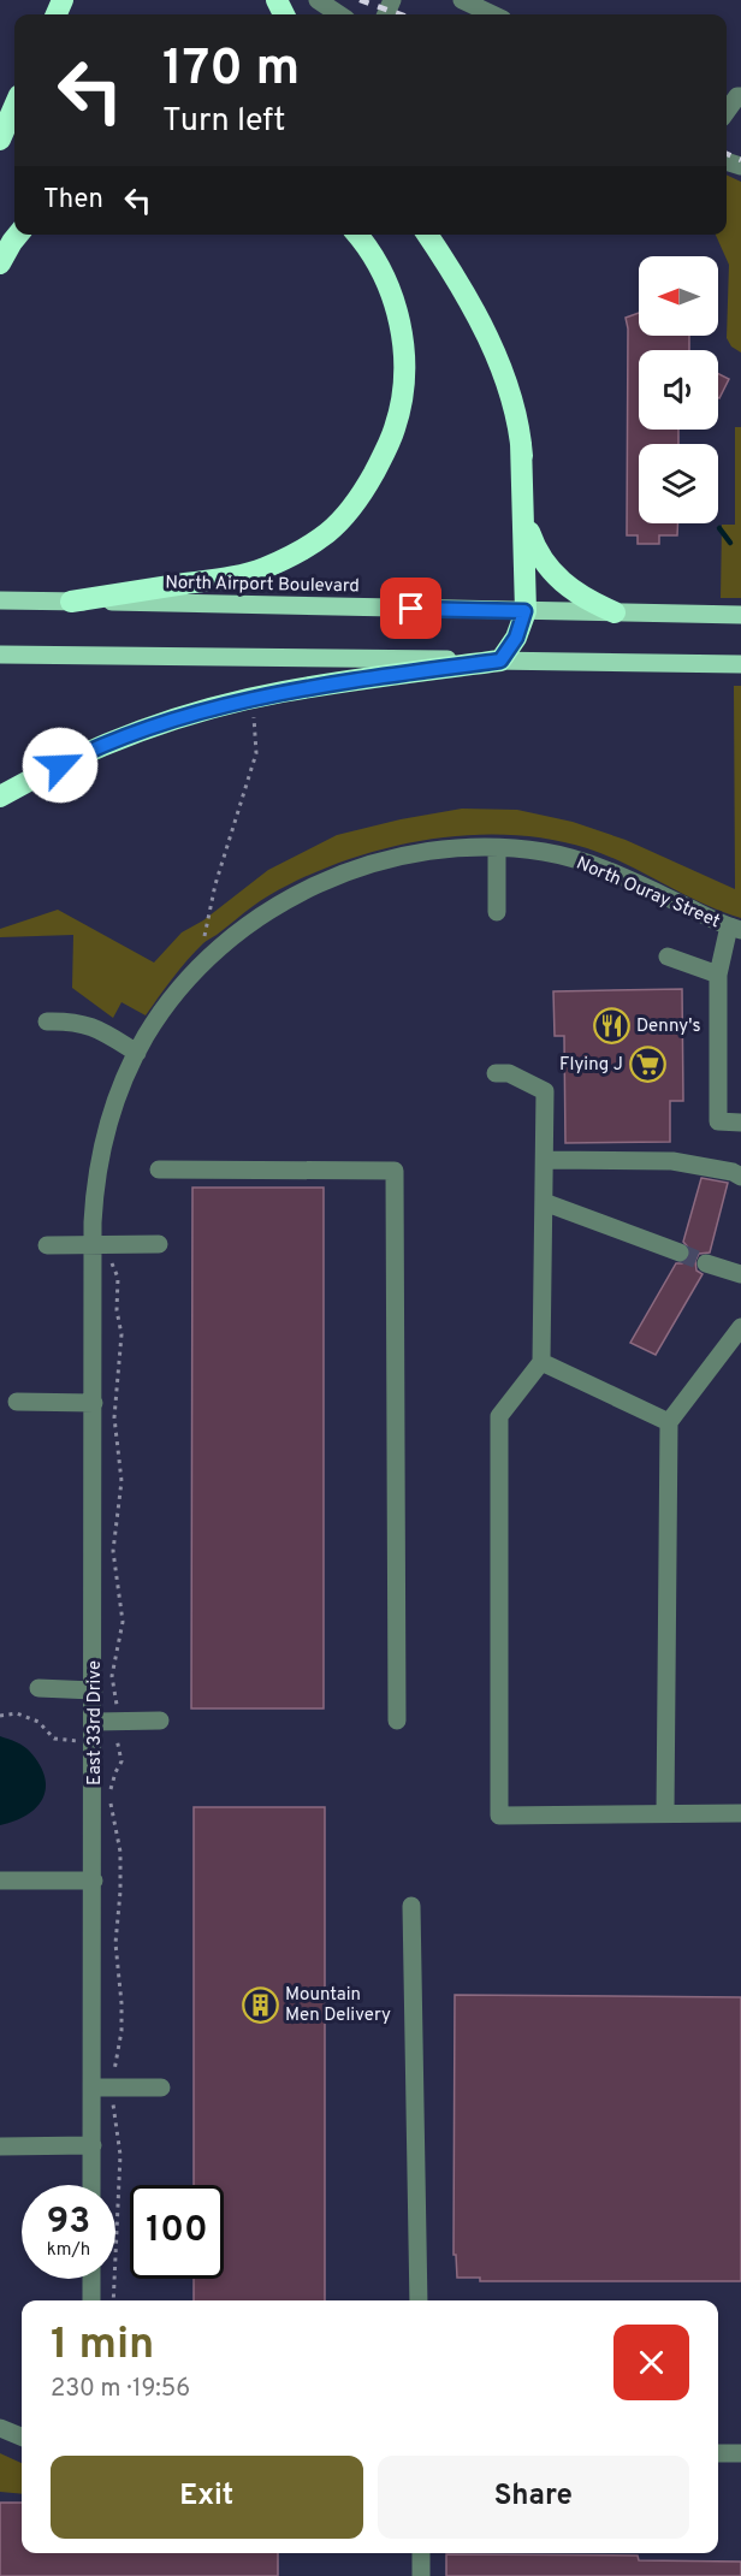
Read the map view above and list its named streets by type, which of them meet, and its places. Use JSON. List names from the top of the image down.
{
  "streets": {
    "main road": ["North Airport Boulevard"],
    "street": ["North Ouray Street", "East 33rd Drive"]
  },
  "crossings": [
    ["North Ouray Street", "East 33rd Drive"]
  ],
  "places": {
    "restaurant": ["Denny's"],
    "supermarket": ["Flying J"],
    "building": ["Mountain Men Delivery"]
  },
  "north": "left",
  "page": {
    "turn": ["170 m", "Turn left"],
    "then": "Then",
    "speed": "93 km/h",
    "limit": "100",
    "heading": ["1 min", "230 m · 19:56"],
    "buttons": ["Exit", "Share"]
  }
}
